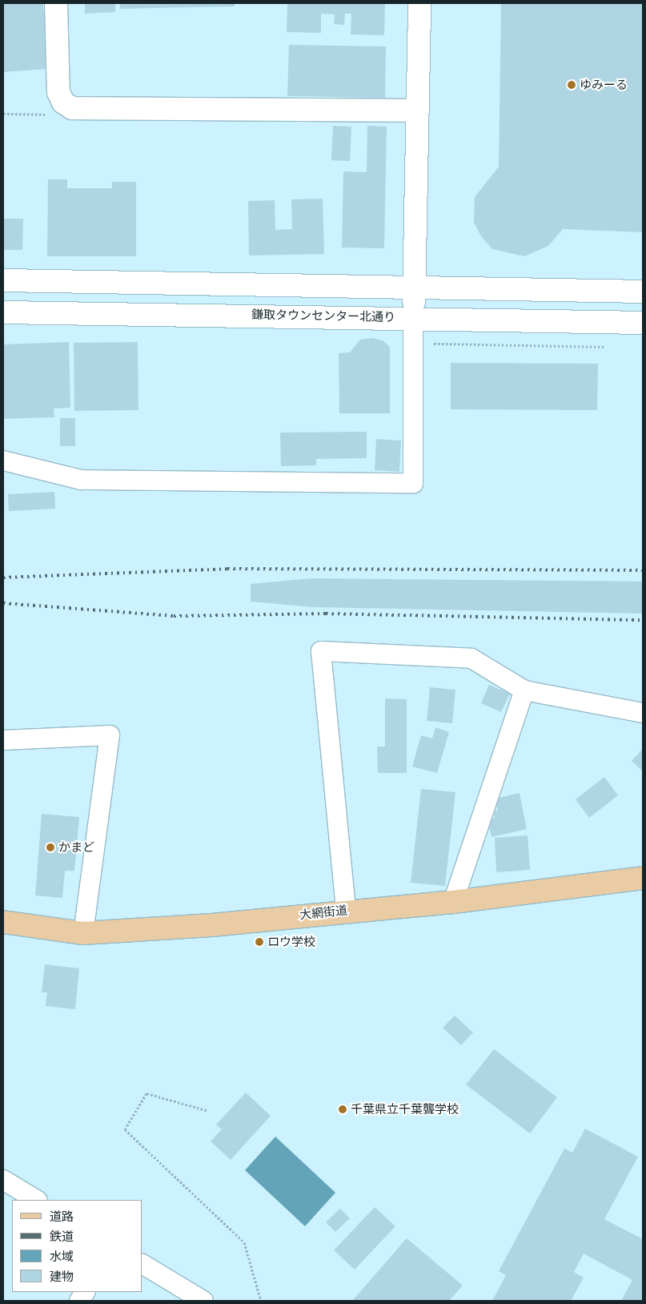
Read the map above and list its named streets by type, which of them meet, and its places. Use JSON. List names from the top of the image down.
{
  "streets": {
    "main road": ["大網街道"],
    "street": ["鎌取タウンセンター北通り"]
  },
  "places": [
    "ゆみーる",
    "かまど",
    "ロウ学校",
    "千葉県立千葉聾学校"
  ],
  "legend": [
    "道路",
    "鉄道",
    "水域",
    "建物"
  ]
}
